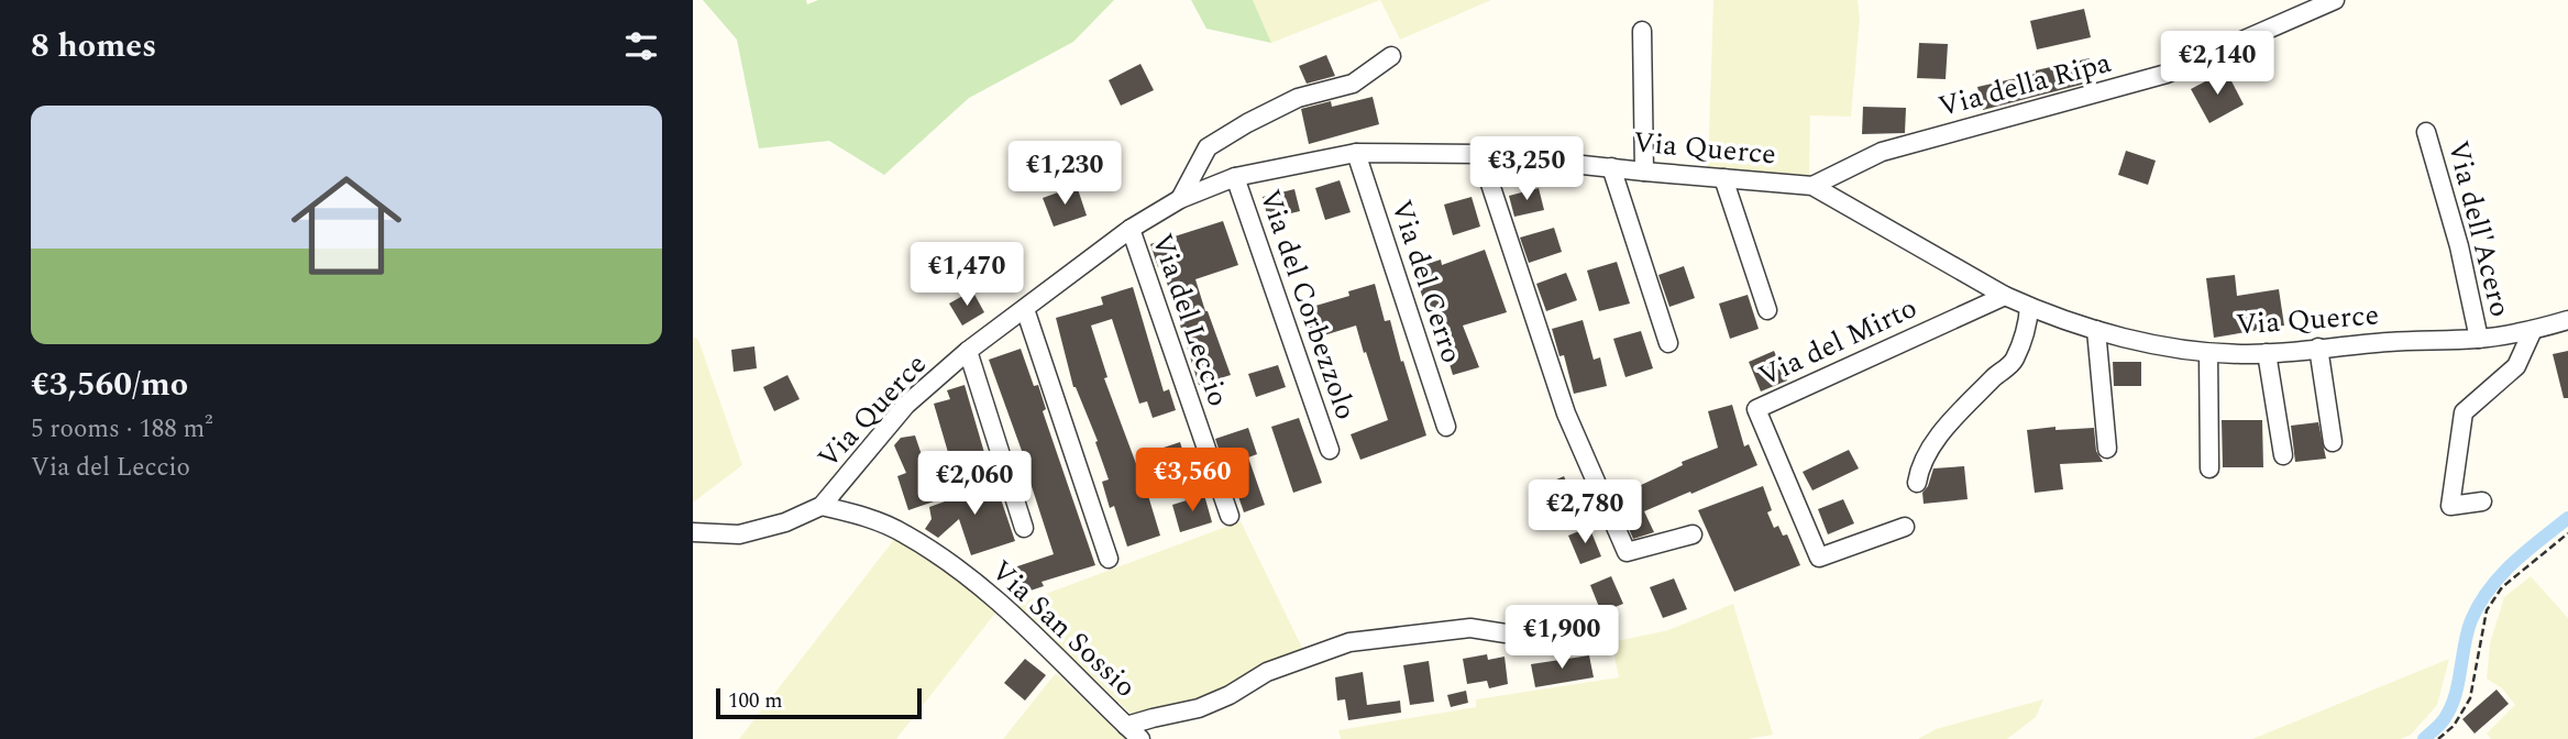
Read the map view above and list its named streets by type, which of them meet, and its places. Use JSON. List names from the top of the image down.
{
  "streets": {
    "street": [
      "Via della Ripa",
      "Via Querce",
      "Via dell'Acero",
      "Via del Cerro",
      "Via del Corbezzolo",
      "Via del Leccio",
      "Via del Mirto",
      "Via San Sossio"
    ]
  },
  "crossings": [
    ["Via della Ripa", "Via Querce"],
    ["Via Querce", "Via dell'Acero"],
    ["Via Querce", "Via del Cerro"],
    ["Via Querce", "Via del Corbezzolo"],
    ["Via Querce", "Via del Leccio"],
    ["Via Querce", "Via del Mirto"],
    ["Via Querce", "Via San Sossio"]
  ],
  "scale_bar": "100 m",
  "page": {
    "heading": "8 homes",
    "price": [
      "€2,140",
      "€3,250",
      "€1,230",
      "€1,470",
      "€3,560",
      "€2,060",
      "€2,780",
      "€1,900"
    ],
    "list": [
      {
        "name": "€3,560/mo",
        "note": "5 rooms · 188 m² · Via del Leccio"
      }
    ],
    "scale": "100 m"
  }
}
